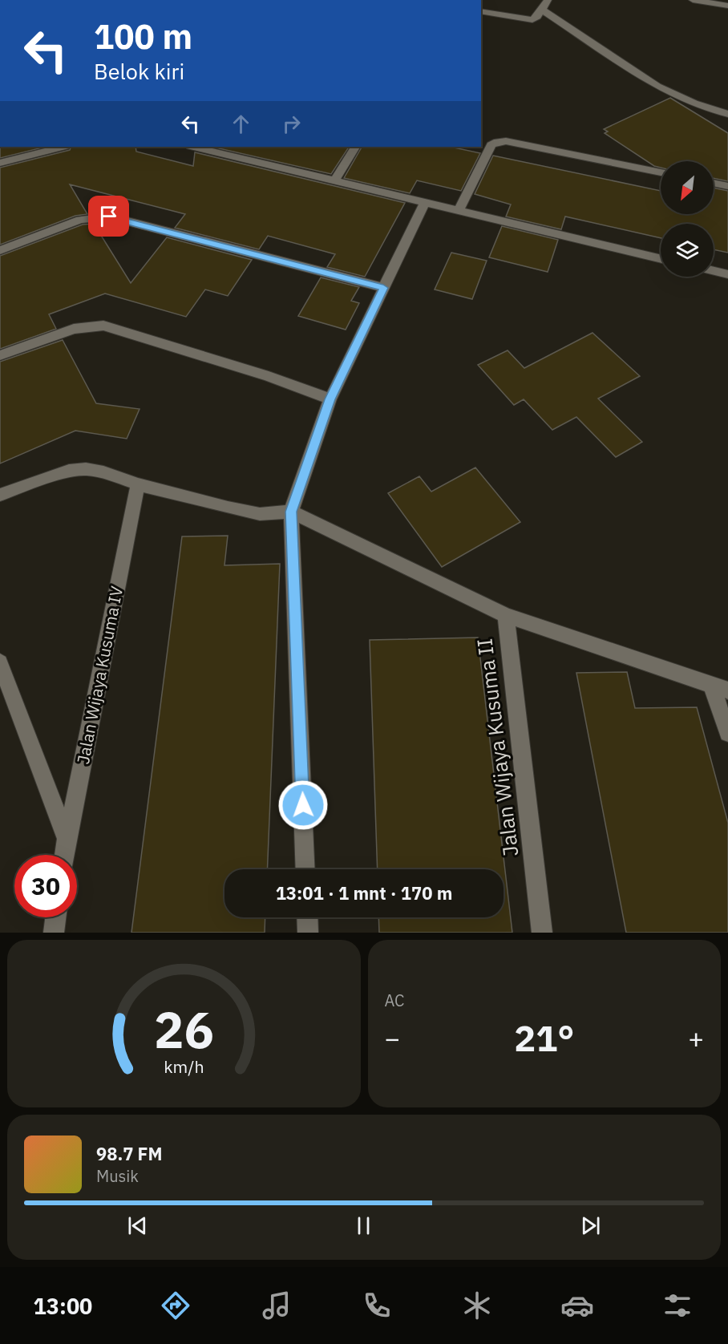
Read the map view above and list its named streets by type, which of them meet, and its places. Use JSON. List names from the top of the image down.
{
  "streets": {
    "street": ["Jalan Wijaya Kusuma IV", "Jalan Wijaya Kusuma II"]
  },
  "north": "bottom left",
  "page": {
    "turn": ["100 m", "Belok kiri"],
    "limit": "30",
    "trip": "13:01 · 1 mnt · 170 m",
    "tile": "AC",
    "heat": ["−", "21°", "+"],
    "song": ["98.7 FM", "Musik"],
    "tabs": "13:00",
    "gauge": ["26", "km/h"]
  }
}
